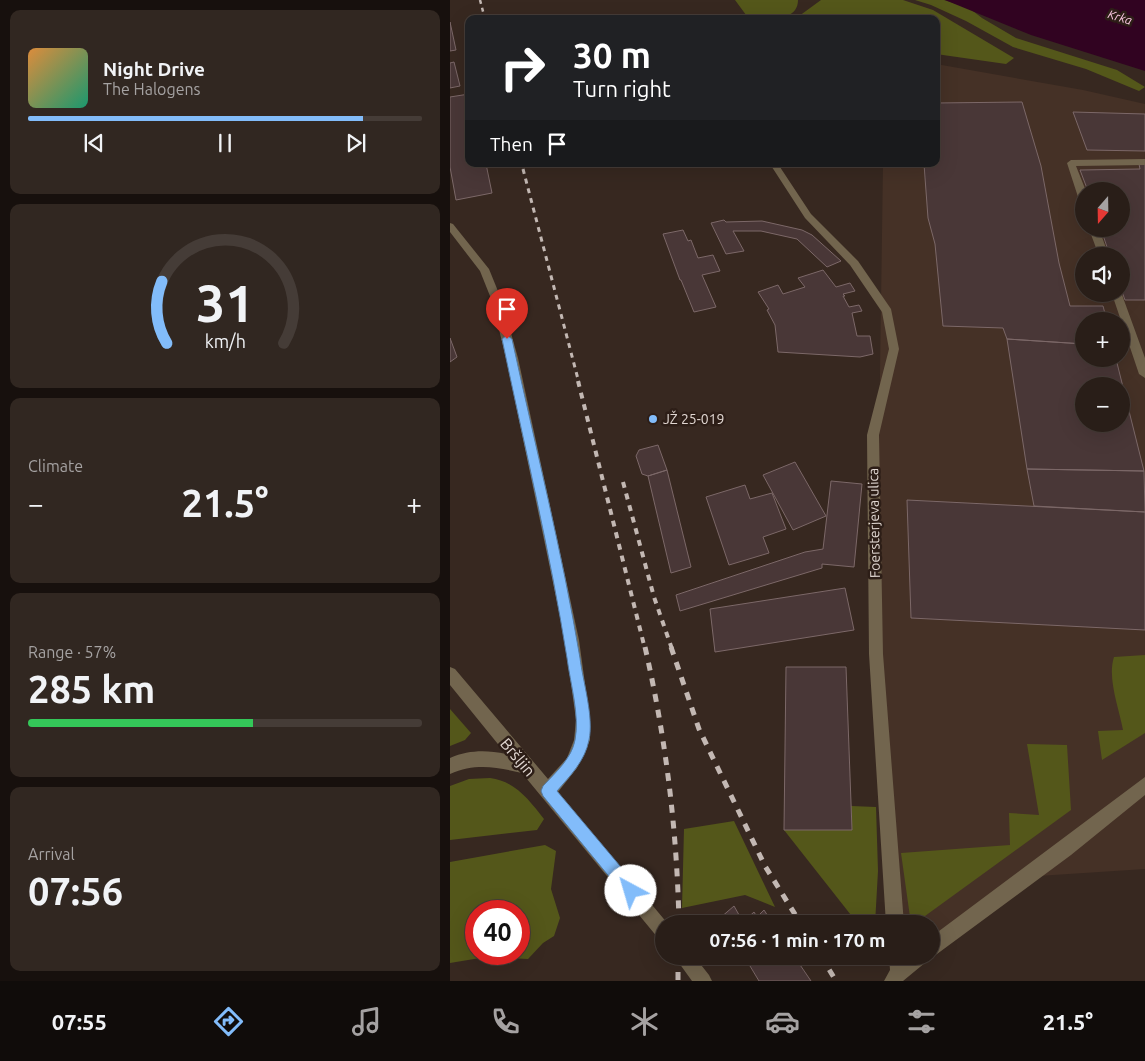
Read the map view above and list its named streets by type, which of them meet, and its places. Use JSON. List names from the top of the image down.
{
  "streets": {
    "street": ["Foersterjeva ulica", "Bršljin"]
  },
  "water": ["Krka"],
  "places": ["JŽ 25-019"],
  "north": "bottom",
  "page": {
    "turn": ["30 m", "Turn right"],
    "song": ["Night Drive", "The Halogens"],
    "then": "Then",
    "map_buttons": ["+", "−"],
    "tile": [
      "Climate",
      ["Range · 57%", "285 km"],
      ["Arrival", "07:56"]
    ],
    "heat": ["−", "21.5°", "+"],
    "limit": "40",
    "trip": "07:56 · 1 min · 170 m",
    "tabs": ["07:55", "21.5°"],
    "gauge": ["31", "km/h"]
  }
}
